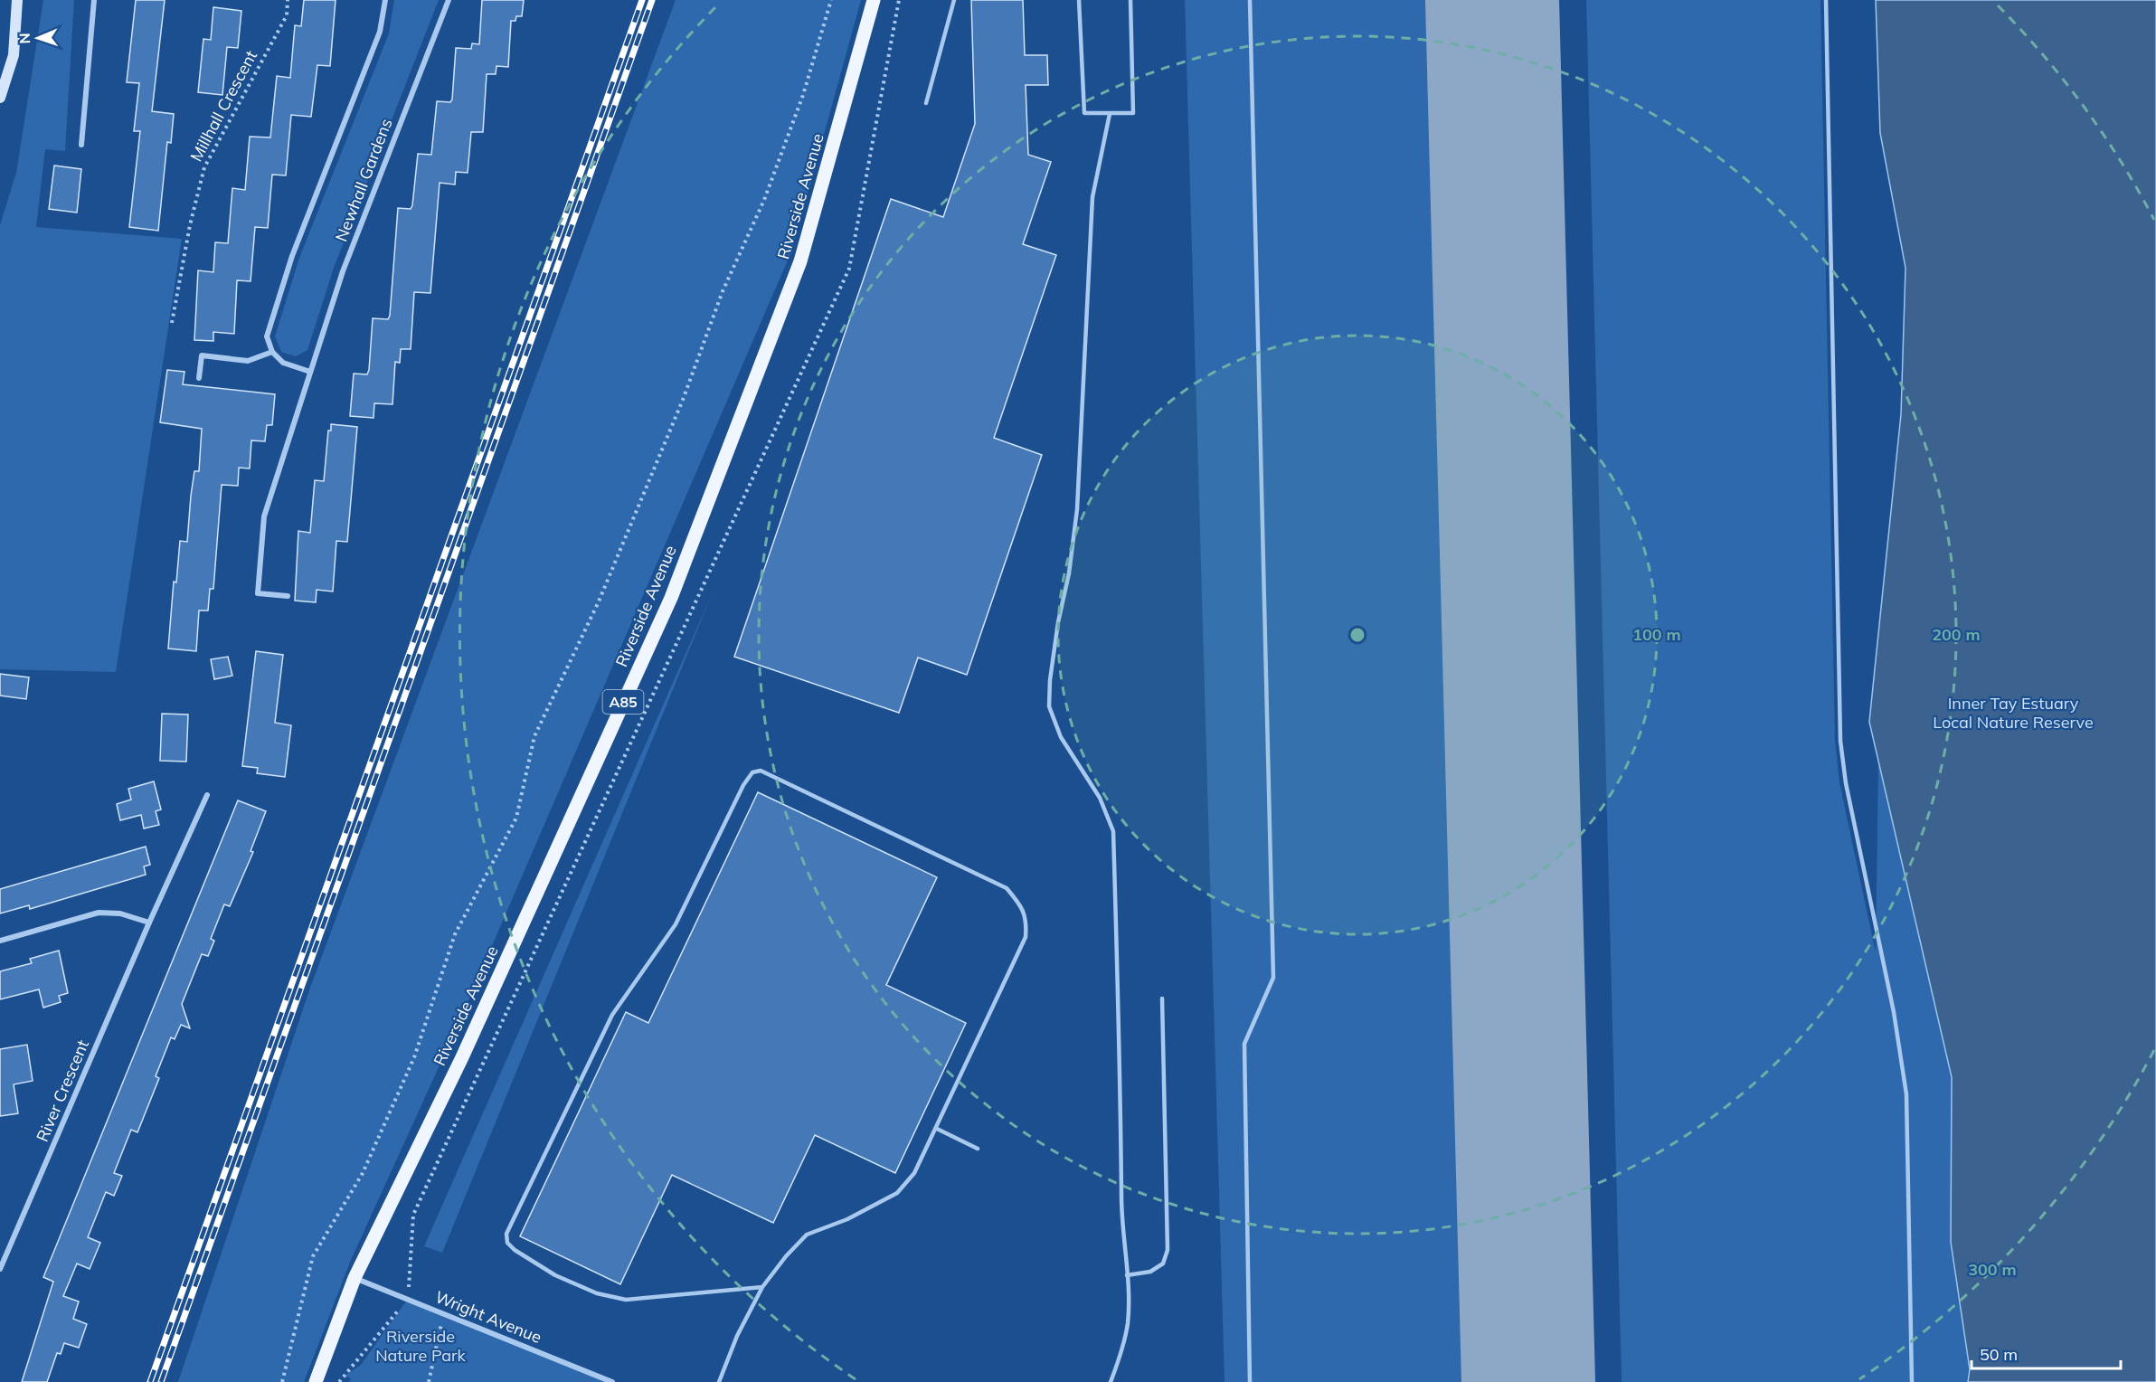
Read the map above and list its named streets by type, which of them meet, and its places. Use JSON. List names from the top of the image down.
{
  "streets": {
    "main road": ["Riverside Avenue", "A85"],
    "street": ["Newhall Gardens", "River Crescent", "Wright Avenue"],
    "path": ["Millhall Crescent"]
  },
  "crossings": [
    ["Riverside Avenue", "Wright Avenue"]
  ],
  "parks": ["Inner Tay Estuary Local Nature Reserve", "Riverside Nature Park"],
  "scale_bar": "50 m",
  "north": "left",
  "rings": ["100 m", "200 m", "300 m"]
}
